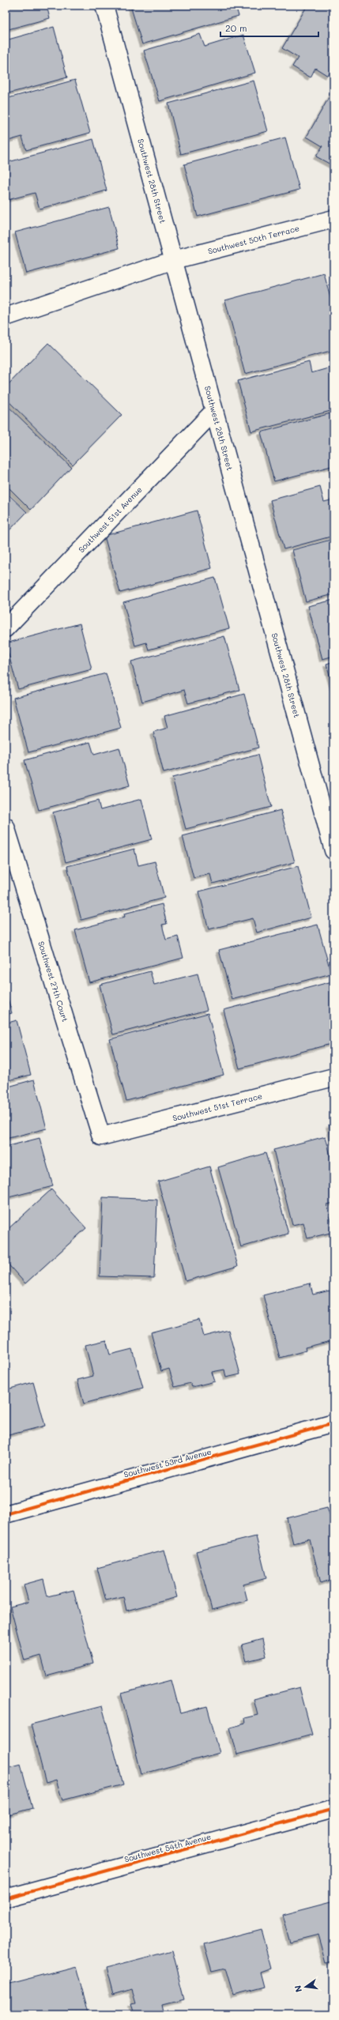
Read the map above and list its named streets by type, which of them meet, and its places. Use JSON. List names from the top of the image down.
{
  "streets": {
    "street": [
      "Southwest 28th Street",
      "Southwest 50th Terrace",
      "Southwest 51st Avenue",
      "Southwest 27th Court",
      "Southwest 51st Terrace",
      "Southwest 53rd Avenue",
      "Southwest 54th Avenue"
    ]
  },
  "crossings": [
    ["Southwest 28th Street", "Southwest 50th Terrace"],
    ["Southwest 28th Street", "Southwest 51st Avenue"],
    ["Southwest 27th Court", "Southwest 51st Terrace"]
  ],
  "scale_bar": "20 m",
  "north": "left"
}
